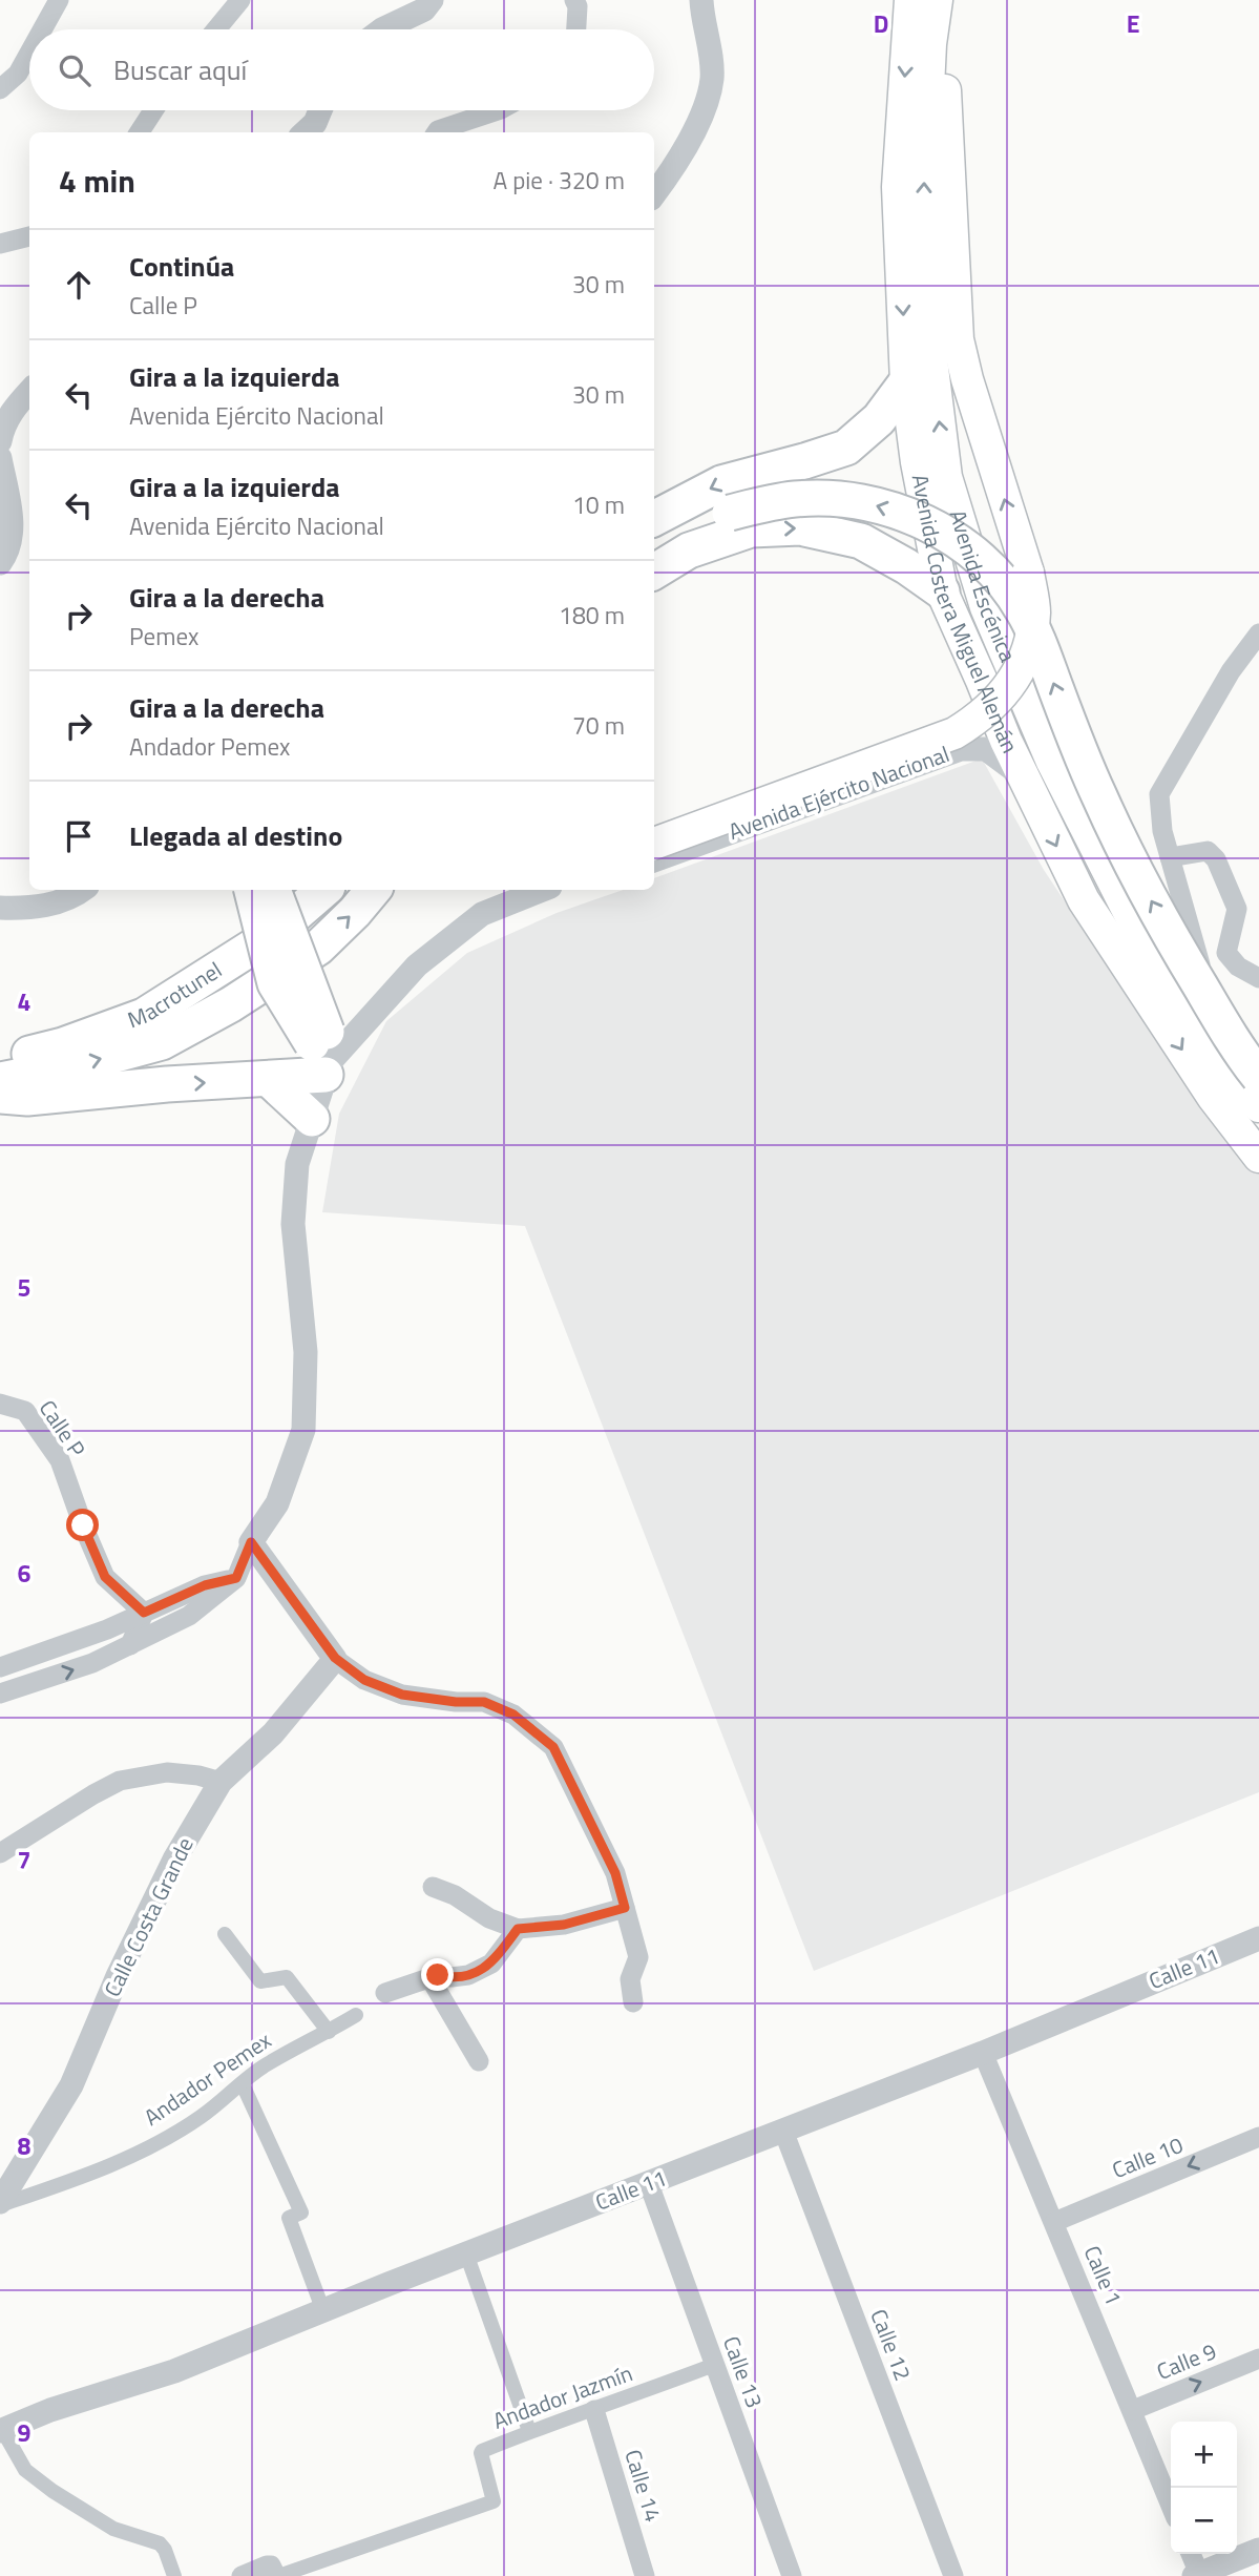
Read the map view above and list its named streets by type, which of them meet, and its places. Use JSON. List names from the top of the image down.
{
  "streets": {
    "highway": ["Macrotunel"],
    "main road": ["Avenida Escénica", "Avenida Costera Miguel Alemán"],
    "street": [
      "Avenida Ejército Nacional",
      "Calle P",
      "Calle Costa Grande",
      "Calle 11",
      "Andador Pemex",
      "Calle 10",
      "Calle 1",
      "Calle 12",
      "Calle 9",
      "Calle 13",
      "Andador Jazmín",
      "Calle 14"
    ]
  },
  "crossings": [
    ["Avenida Costera Miguel Alemán", "Avenida Ejército Nacional"],
    ["Calle Costa Grande", "Andador Pemex"],
    ["Calle 11", "Calle 1"],
    ["Calle 11", "Calle 12"],
    ["Calle 11", "Calle 13"],
    ["Calle 10", "Calle 1"],
    ["Calle 1", "Calle 9"],
    ["Calle 13", "Andador Jazmín"],
    ["Andador Jazmín", "Calle 14"]
  ],
  "one_way": ["Avenida Escénica", "Avenida Costera Miguel Alemán", "Calle 10"],
  "page": {
    "search": "Buscar aquí",
    "heading": ["4 min", "A pie · 320 m"],
    "list": [
      ["Continúa", "Calle P", "30 m"],
      ["Gira a la izquierda", "Avenida Ejército Nacional", "30 m"],
      ["Gira a la izquierda", "Avenida Ejército Nacional", "10 m"],
      ["Gira a la derecha", "Pemex", "180 m"],
      ["Gira a la derecha", "Andador Pemex", "70 m"],
      "Llegada al destino"
    ],
    "map_buttons": ["+", "−"]
  },
  "grid": {
    "columns": ["D", "E"],
    "rows": [
      "4",
      "5",
      "6",
      "7",
      "8",
      "9"
    ]
  }
}
